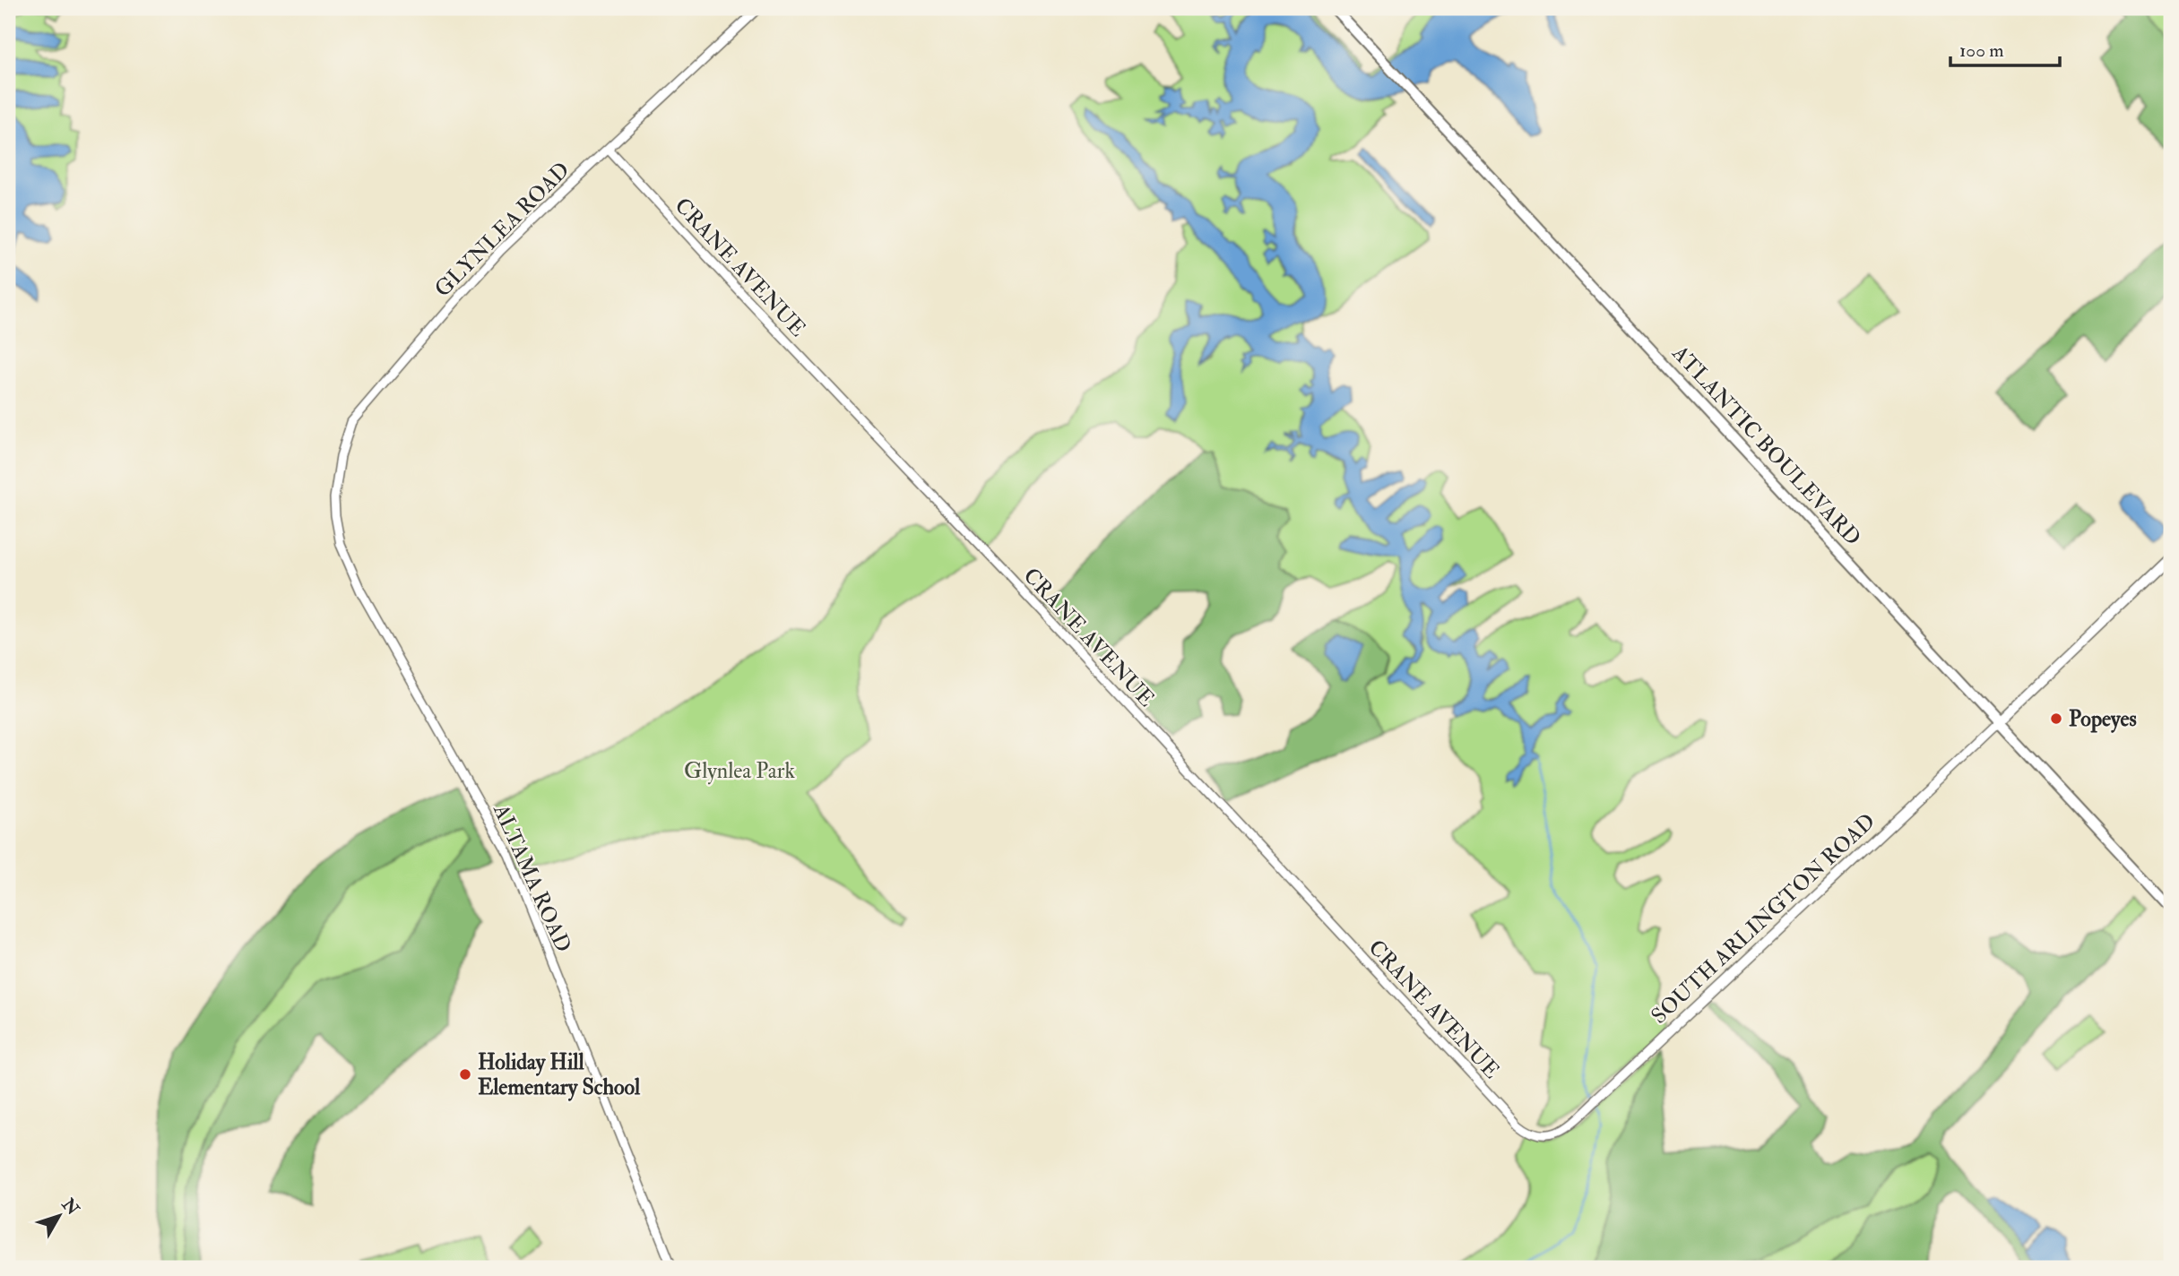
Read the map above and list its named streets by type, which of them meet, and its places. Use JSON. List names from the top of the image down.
{
  "streets": {
    "main road": ["ATLANTIC BOULEVARD", "SOUTH ARLINGTON ROAD"],
    "street": ["GLYNLEA ROAD", "CRANE AVENUE", "ALTAMA ROAD"]
  },
  "crossings": [
    ["GLYNLEA ROAD", "CRANE AVENUE"],
    ["GLYNLEA ROAD", "ALTAMA ROAD"],
    ["CRANE AVENUE", "SOUTH ARLINGTON ROAD"],
    ["ATLANTIC BOULEVARD", "SOUTH ARLINGTON ROAD"]
  ],
  "parks": ["Glynlea Park"],
  "places": ["Popeyes", "Holiday Hill Elementary School"],
  "scale_bar": "100 m",
  "north": "top right"
}
